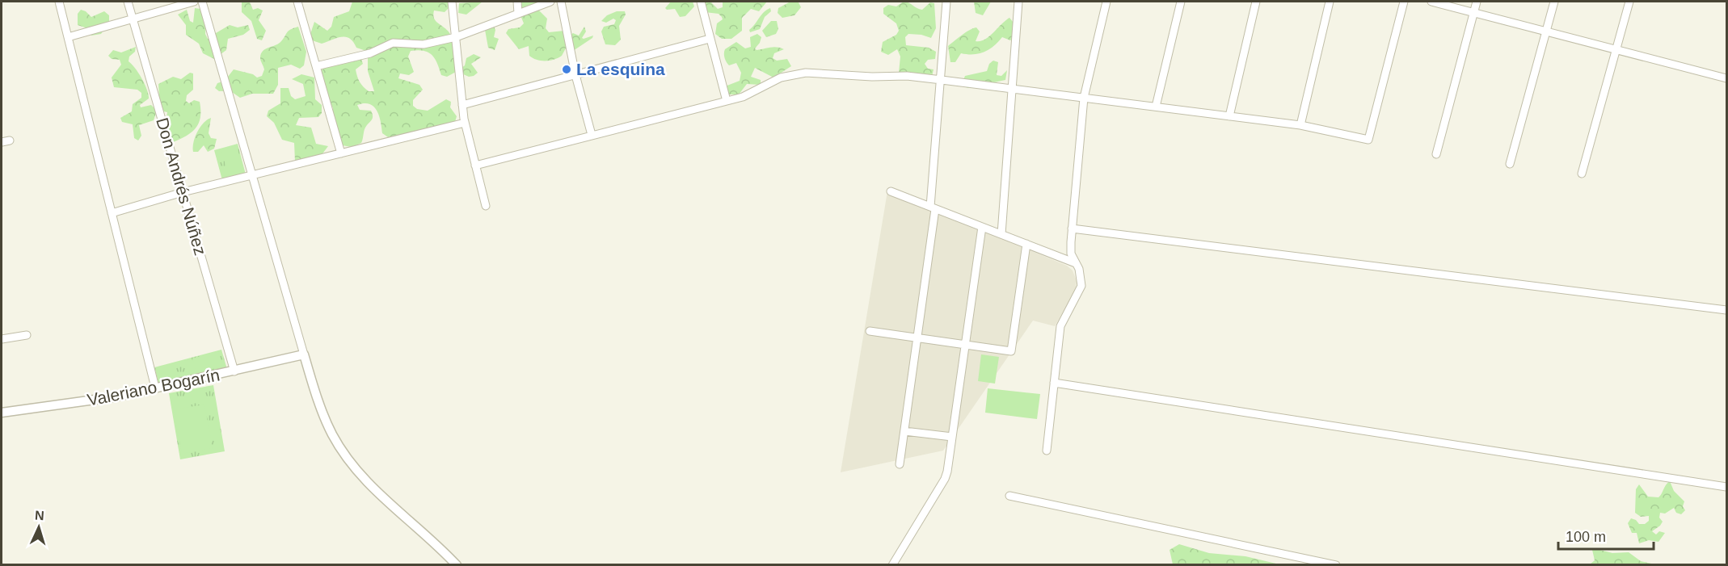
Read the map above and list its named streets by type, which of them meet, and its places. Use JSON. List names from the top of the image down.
{
  "streets": {
    "street": ["Don Andrés Núñez", "Valeriano Bogarín"]
  },
  "crossings": [
    ["Don Andrés Núñez", "Valeriano Bogarín"]
  ],
  "places": ["La esquina"],
  "scale_bar": "100 m",
  "north": "top"
}
